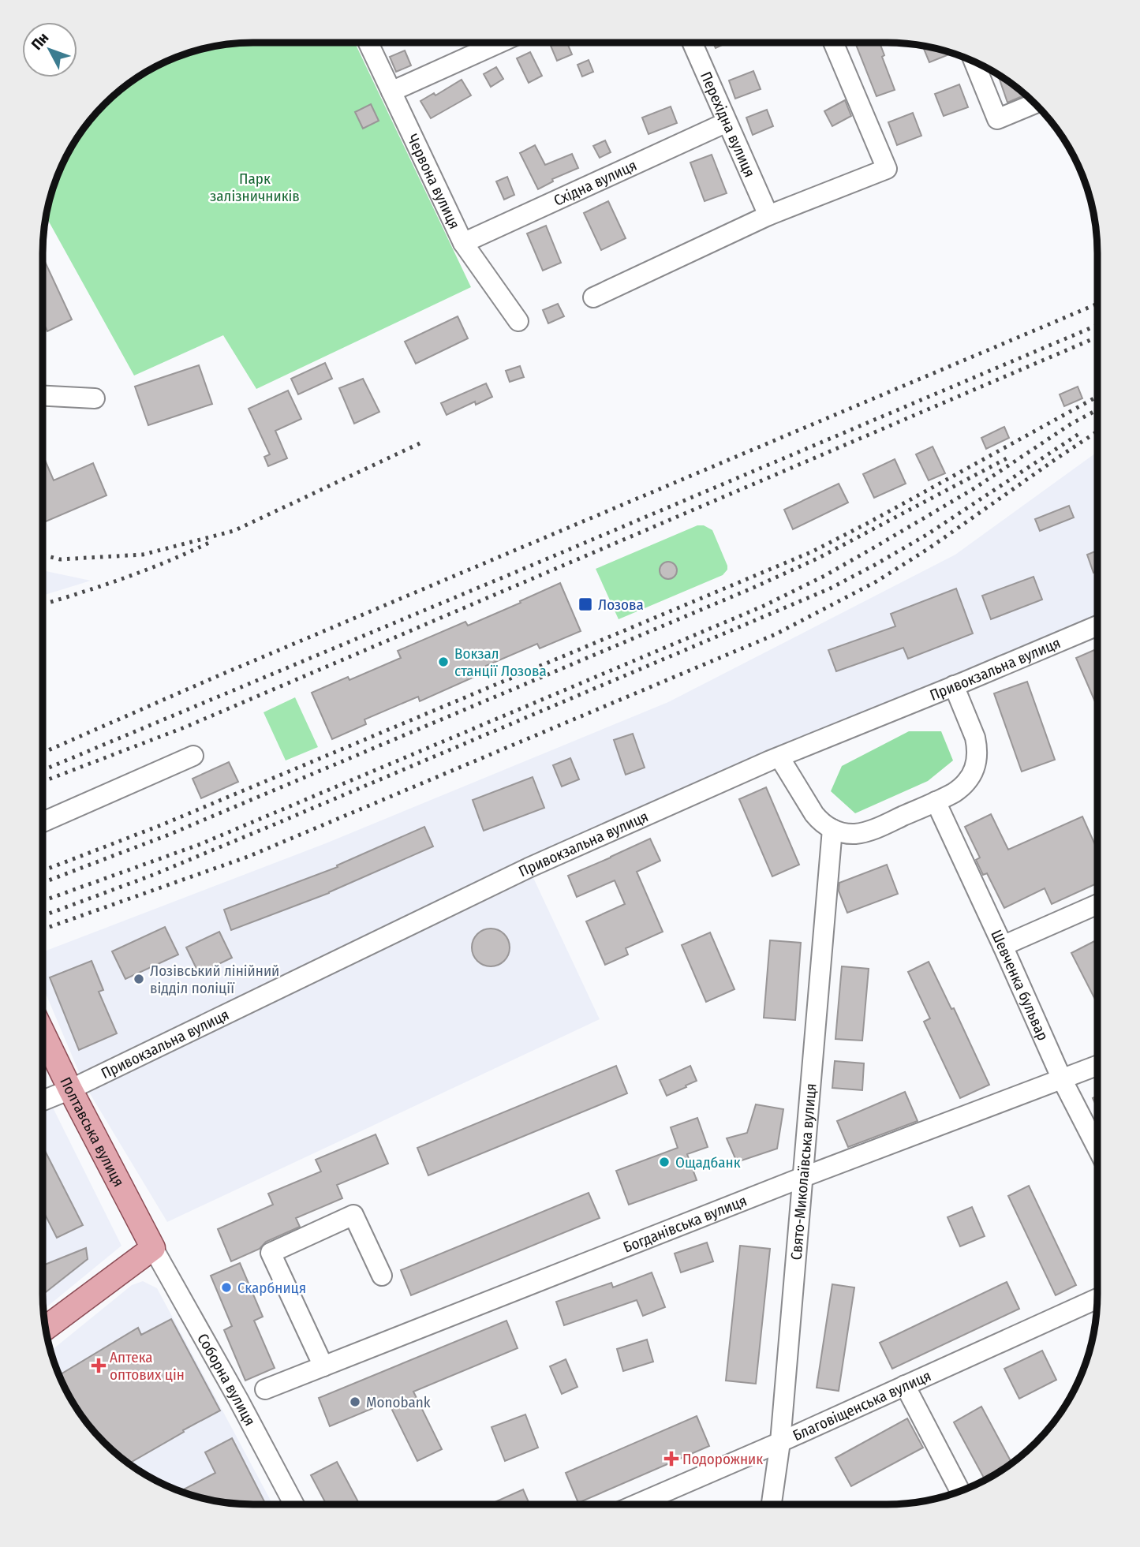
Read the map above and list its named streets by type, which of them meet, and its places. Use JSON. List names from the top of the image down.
{
  "streets": {
    "main road": ["Полтавська вулиця"],
    "street": [
      "Перехідна вулиця",
      "Червона вулиця",
      "Східна вулиця",
      "Привокзальна вулиця",
      "Шевченка бульвар",
      "Свято-Миколаївська вулиця",
      "Богданівська вулиця",
      "Соборна вулиця",
      "Благовіщенська вулиця"
    ]
  },
  "crossings": [
    ["Перехідна вулиця", "Східна вулиця"],
    ["Червона вулиця", "Східна вулиця"],
    ["Привокзальна вулиця", "Полтавська вулиця"],
    ["Шевченка бульвар", "Богданівська вулиця"],
    ["Полтавська вулиця", "Соборна вулиця"],
    ["Свято-Миколаївська вулиця", "Богданівська вулиця"],
    ["Свято-Миколаївська вулиця", "Благовіщенська вулиця"]
  ],
  "parks": ["Парк залізничників"],
  "places": {
    "transit": ["Лозова"],
    "other": [
      "Вокзал станції Лозова",
      "Лозівський лінійний відділ поліції",
      "Ощадбанк",
      "Скарбниця",
      "Monobank"
    ],
    "health": ["Аптека оптових цін", "Подорожник"]
  },
  "north": "top left"
}
